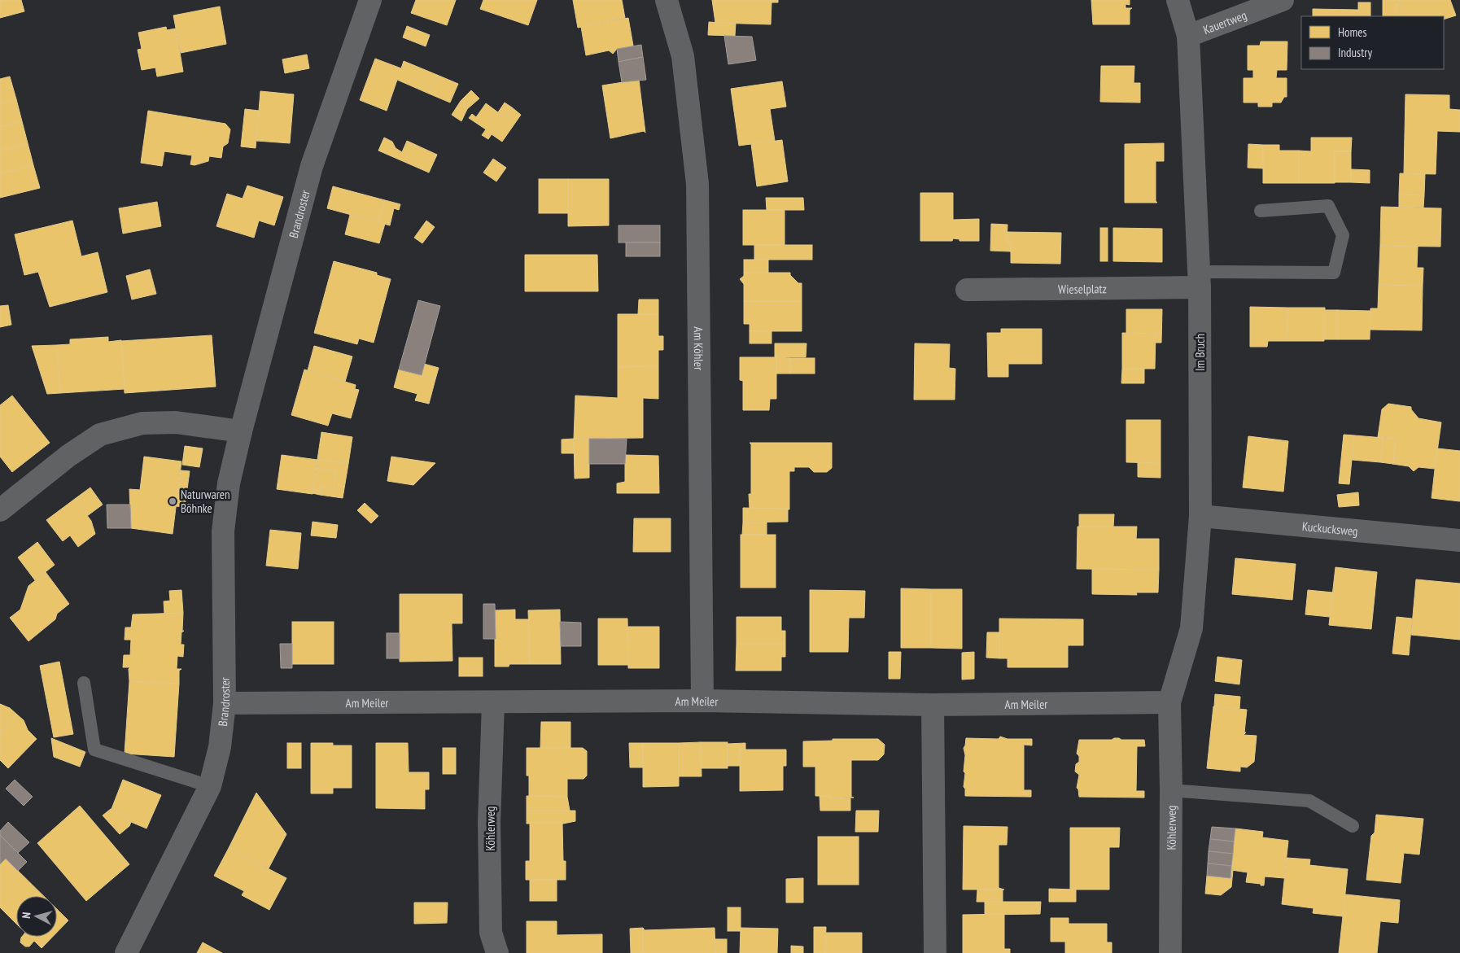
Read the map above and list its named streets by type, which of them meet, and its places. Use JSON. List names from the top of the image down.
{
  "streets": {
    "street": [
      "Kauertweg",
      "Brandroster",
      "Wieselplatz",
      "Am Köhler",
      "Im Bruch",
      "Kuckucksweg",
      "Am Meiler",
      "Köhlerweg"
    ]
  },
  "crossings": [
    ["Kauertweg", "Im Bruch"],
    ["Brandroster", "Am Meiler"],
    ["Wieselplatz", "Im Bruch"],
    ["Am Köhler", "Am Meiler"],
    ["Im Bruch", "Kuckucksweg"],
    ["Im Bruch", "Am Meiler"],
    ["Im Bruch", "Köhlerweg"],
    ["Am Meiler", "Köhlerweg"]
  ],
  "places": ["Naturwaren Böhnke"],
  "legend": ["Homes", "Industry"],
  "north": "left"
}
